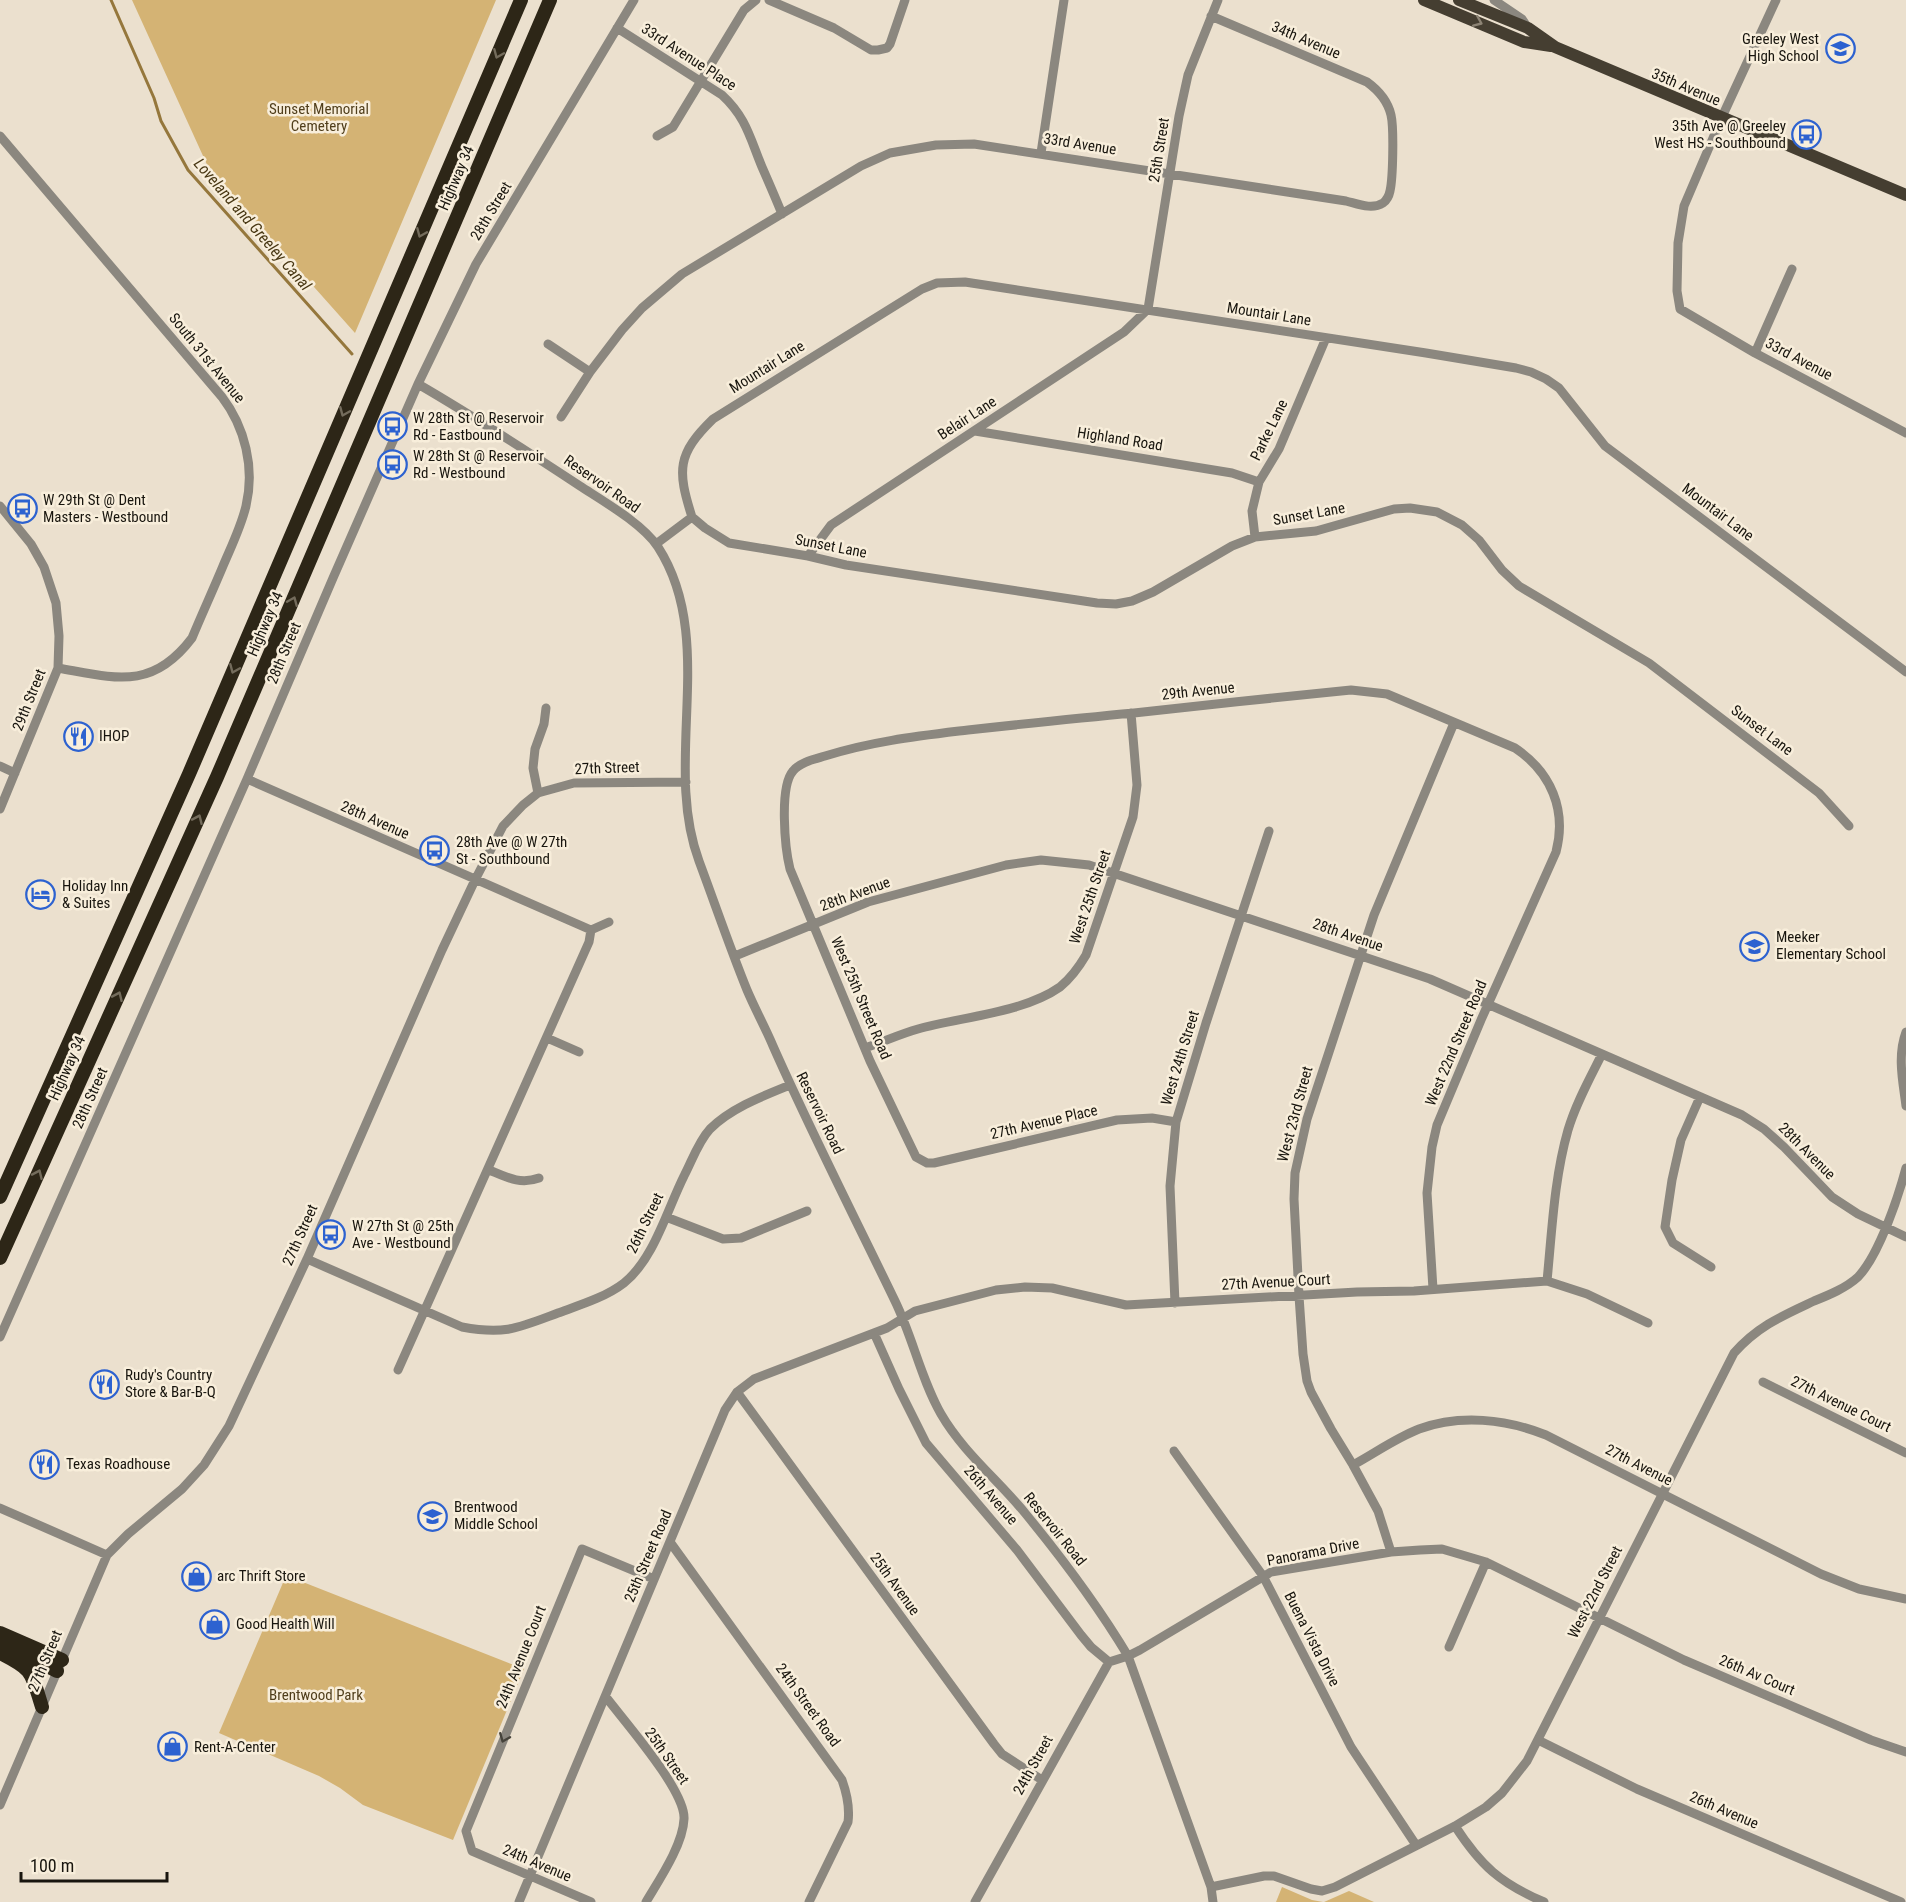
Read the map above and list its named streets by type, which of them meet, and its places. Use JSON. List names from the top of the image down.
{
  "streets": {
    "highway": ["Highway 34"],
    "main road": ["35th Avenue"],
    "street": [
      "34th Avenue",
      "33rd Avenue Place",
      "33rd Avenue",
      "25th Street",
      "28th Street",
      "Mountair Lane",
      "South 31st Avenue",
      "Belair Lane",
      "Parke Lane",
      "Highland Road",
      "Reservoir Road",
      "Sunset Lane",
      "29th Avenue",
      "29th Street",
      "27th Street",
      "28th Avenue",
      "West 25th Street",
      "West 25th Street Road",
      "West 22nd Street Road",
      "West 24th Street",
      "West 23rd Street",
      "27th Avenue Place",
      "26th Street",
      "27th Avenue Court",
      "27th Avenue",
      "26th Avenue",
      "Panorama Drive",
      "25th Street Road",
      "25th Avenue",
      "West 22nd Street",
      "Buena Vista Drive",
      "24th Avenue Court",
      "26th Av Court",
      "24th Street Road",
      "24th Street",
      "24th Avenue"
    ]
  },
  "crossings": [
    ["34th Avenue", "33rd Avenue"],
    ["34th Avenue", "25th Street"],
    ["33rd Avenue Place", "33rd Avenue"],
    ["33rd Avenue Place", "28th Street"],
    ["35th Avenue", "33rd Avenue"],
    ["33rd Avenue", "25th Street"],
    ["25th Street", "Mountair Lane"],
    ["25th Street", "Belair Lane"],
    ["25th Street", "25th Street Road"],
    ["28th Street", "Reservoir Road"],
    ["28th Street", "28th Avenue"],
    ["Mountair Lane", "Belair Lane"],
    ["Mountair Lane", "Parke Lane"],
    ["Mountair Lane", "Sunset Lane"],
    ["South 31st Avenue", "29th Street"],
    ["Belair Lane", "Highland Road"],
    ["Belair Lane", "Sunset Lane"],
    ["Parke Lane", "Highland Road"],
    ["Parke Lane", "Sunset Lane"],
    ["Reservoir Road", "27th Street"],
    ["Reservoir Road", "28th Avenue"],
    ["Reservoir Road", "26th Street"],
    ["Reservoir Road", "27th Avenue Court"],
    ["Reservoir Road", "Panorama Drive"],
    ["Reservoir Road", "25th Street Road"],
    ["Reservoir Road", "West 22nd Street"],
    ["29th Avenue", "West 25th Street"],
    ["29th Avenue", "West 25th Street Road"],
    ["29th Avenue", "West 22nd Street Road"],
    ["29th Avenue", "West 23rd Street"],
    ["27th Street", "28th Avenue"],
    ["28th Avenue", "West 25th Street"],
    ["28th Avenue", "West 25th Street Road"],
    ["28th Avenue", "West 22nd Street Road"],
    ["28th Avenue", "West 24th Street"],
    ["28th Avenue", "West 23rd Street"],
    ["28th Avenue", "West 22nd Street"],
    ["West 25th Street", "West 25th Street Road"],
    ["West 25th Street Road", "27th Avenue Place"],
    ["West 22nd Street Road", "27th Avenue Court"],
    ["West 24th Street", "27th Avenue Place"],
    ["West 24th Street", "27th Avenue Court"],
    ["West 23rd Street", "27th Avenue Court"],
    ["West 23rd Street", "27th Avenue"],
    ["West 23rd Street", "Panorama Drive"],
    ["27th Avenue Court", "25th Street Road"],
    ["27th Avenue", "West 22nd Street"],
    ["26th Avenue", "25th Street Road"],
    ["26th Avenue", "West 22nd Street"],
    ["26th Avenue", "24th Street"],
    ["Panorama Drive", "West 22nd Street"],
    ["Panorama Drive", "Buena Vista Drive"],
    ["Panorama Drive", "26th Av Court"],
    ["25th Street Road", "25th Avenue"],
    ["25th Street Road", "24th Avenue Court"],
    ["25th Street Road", "24th Street Road"],
    ["25th Street Road", "24th Avenue"],
    ["25th Avenue", "24th Street"],
    ["West 22nd Street", "Buena Vista Drive"],
    ["West 22nd Street", "26th Av Court"],
    ["24th Avenue Court", "24th Avenue"]
  ],
  "one_way": ["24th Avenue Court"],
  "water": ["Loveland and Greeley Canal"],
  "parks": ["Sunset Memorial Cemetery", "Brentwood Park"],
  "places": {
    "school or university": ["Greeley West High School", "Meeker Elementary School", "Brentwood Middle School"],
    "bus stop": [
      "35th Ave @ Greeley West HS - Southbound",
      "W 28th St @ Reservoir Rd - Eastbound",
      "W 28th St @ Reservoir Rd - Westbound",
      "W 29th St @ Dent Masters - Westbound",
      "28th Ave @ W 27th St - Southbound",
      "W 27th St @ 25th Ave - Westbound"
    ],
    "restaurant": ["IHOP", "Rudy's Country Store & Bar-B-Q", "Texas Roadhouse"],
    "hotel": ["Holiday Inn & Suites"],
    "shop": ["arc Thrift Store", "Good Health Will", "Rent-A-Center"]
  },
  "scale_bar": "100 m"
}
